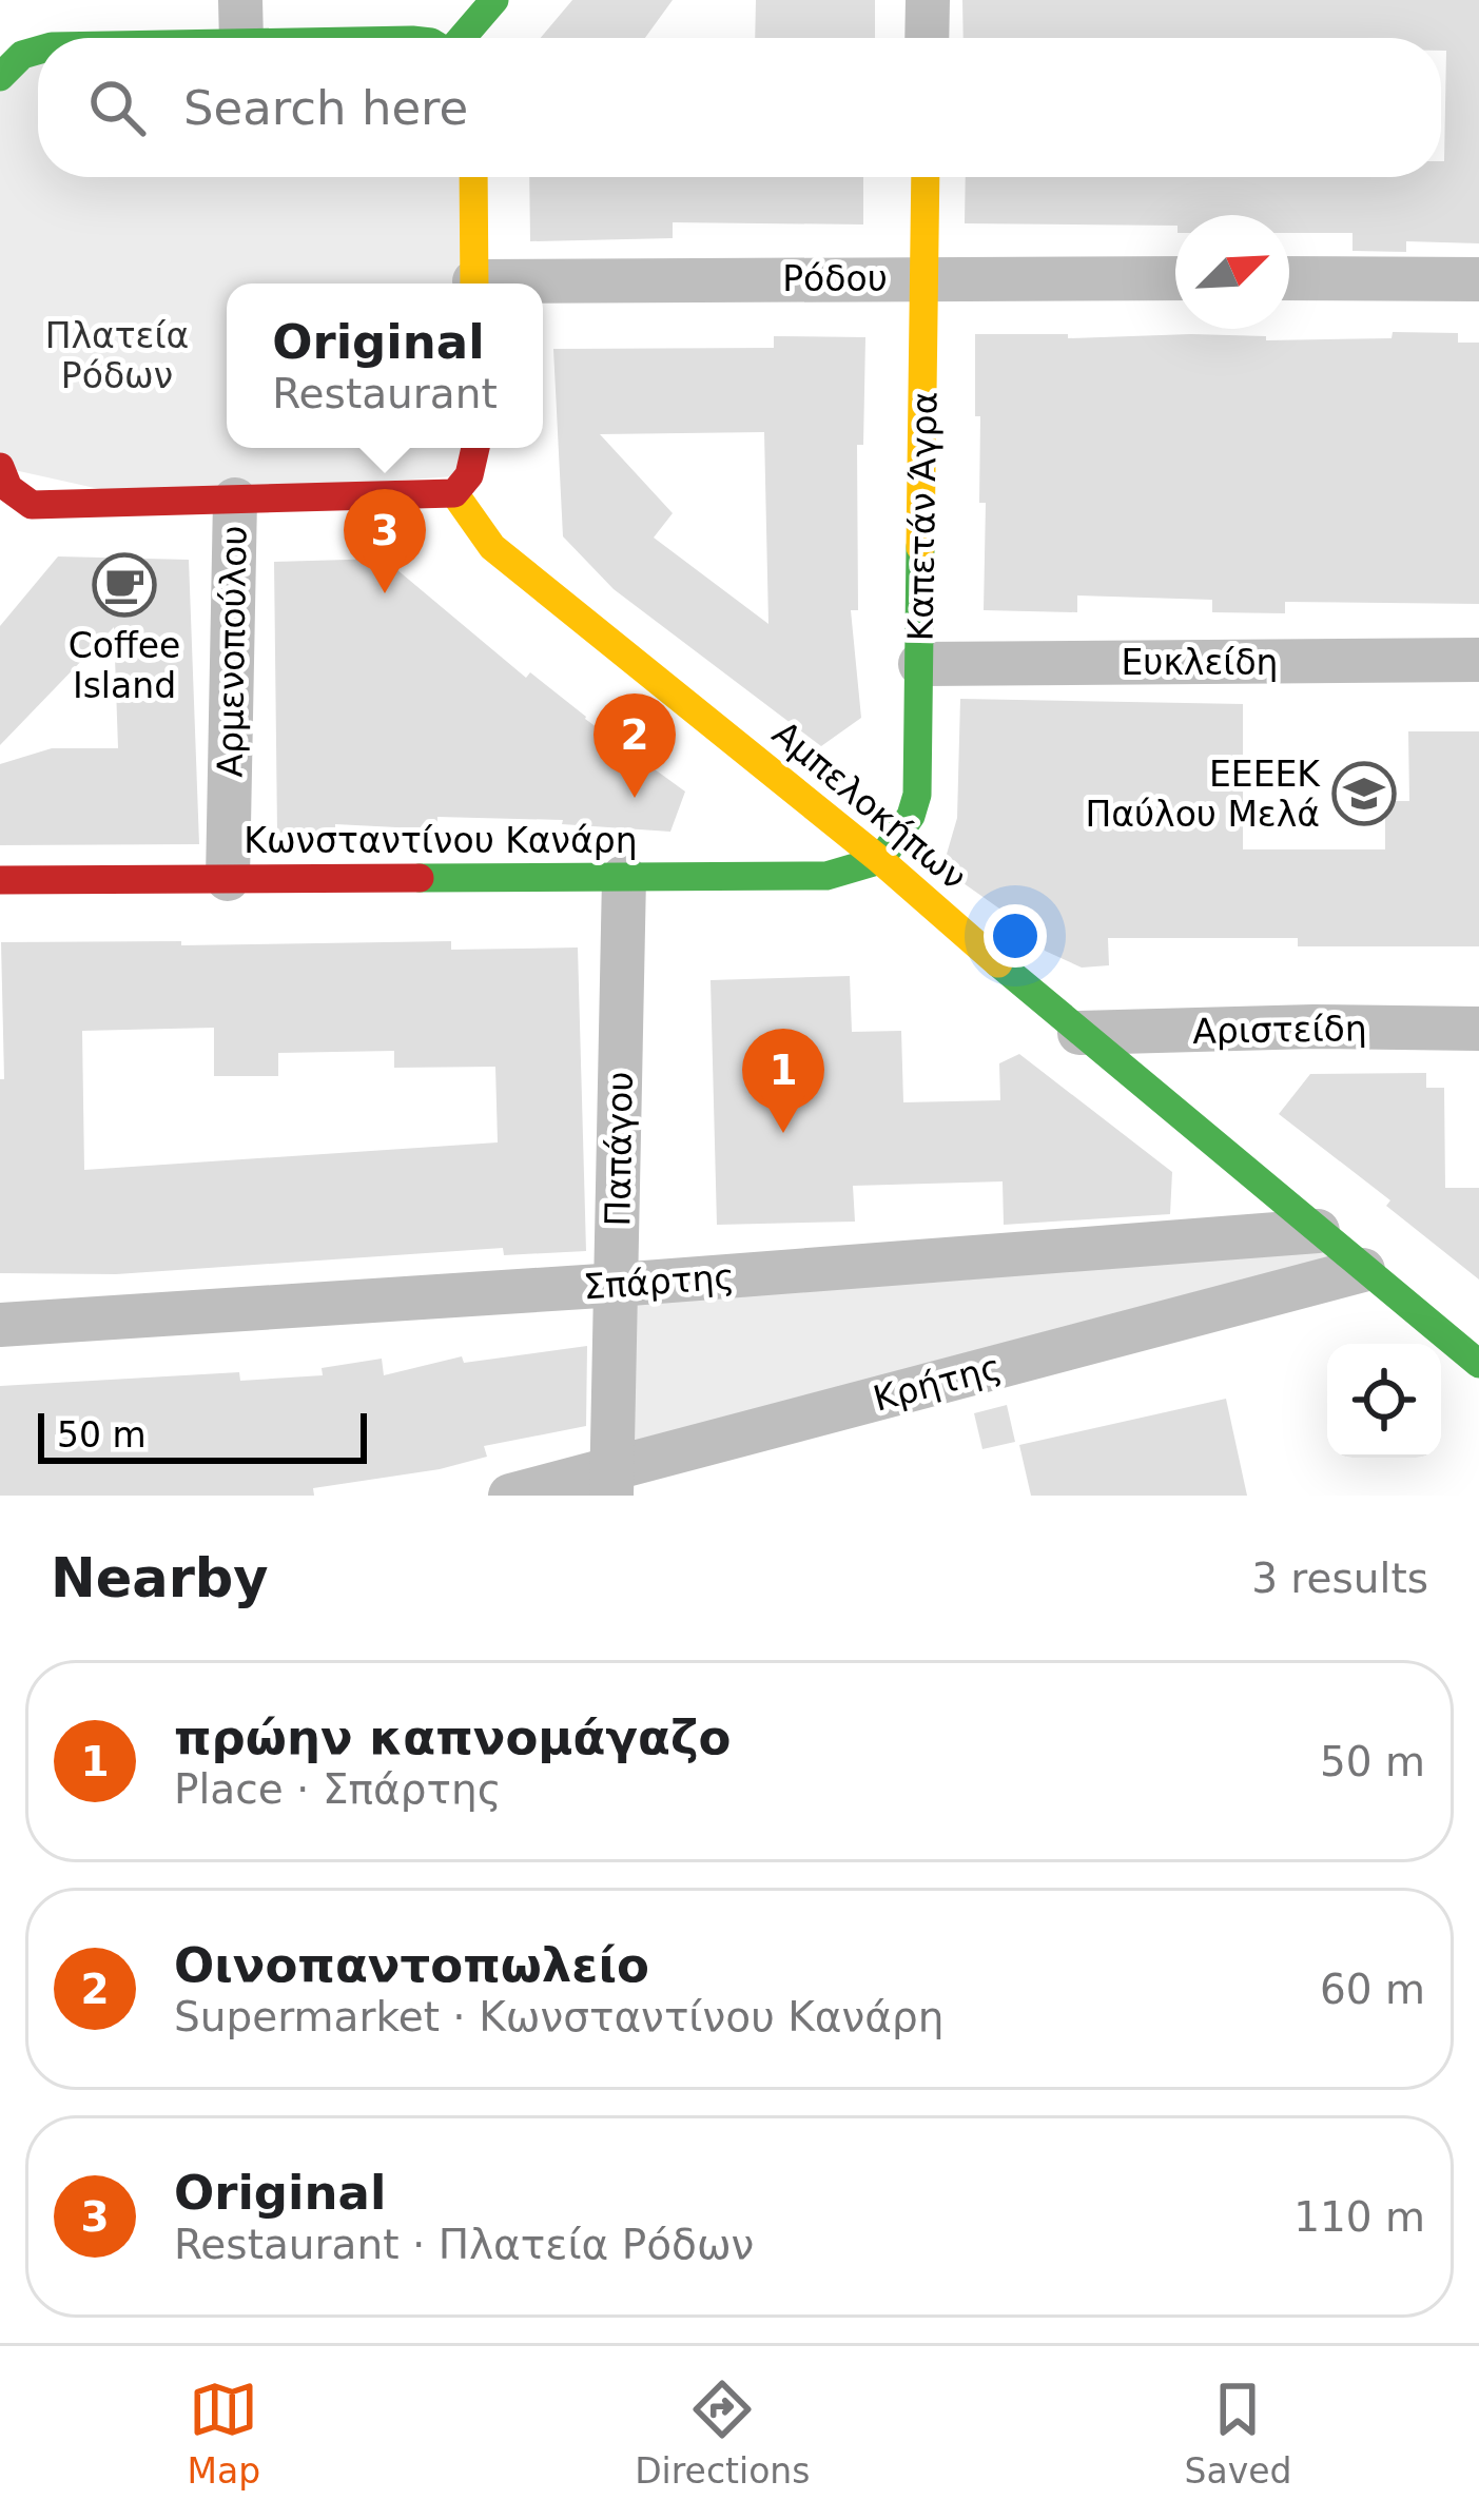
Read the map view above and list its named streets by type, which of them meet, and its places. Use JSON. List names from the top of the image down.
{
  "streets": {
    "street": [
      "Ρόδου",
      "Καπετάν Άγρα",
      "Αρμενοπούλου",
      "Ευκλείδη",
      "Αμπελοκήπων",
      "Κωνσταντίνου Κανάρη",
      "Αριστείδη",
      "Παπάγου",
      "Σπάρτης",
      "Κρήτης"
    ]
  },
  "crossings": [
    ["Ρόδου", "Καπετάν Άγρα"],
    ["Καπετάν Άγρα", "Ευκλείδη"],
    ["Καπετάν Άγρα", "Αμπελοκήπων"],
    ["Καπετάν Άγρα", "Κωνσταντίνου Κανάρη"],
    ["Αρμενοπούλου", "Κωνσταντίνου Κανάρη"],
    ["Αμπελοκήπων", "Κωνσταντίνου Κανάρη"],
    ["Αμπελοκήπων", "Αριστείδη"],
    ["Αμπελοκήπων", "Σπάρτης"],
    ["Αμπελοκήπων", "Κρήτης"],
    ["Κωνσταντίνου Κανάρη", "Παπάγου"],
    ["Παπάγου", "Σπάρτης"],
    ["Παπάγου", "Κρήτης"]
  ],
  "parks": ["Πλατεία Ρόδων"],
  "places": {
    "cafe": ["Coffee Island"],
    "school or university": ["ΕΕΕΕΚ Παύλου Μελά"]
  },
  "scale_bar": "50 m",
  "north": "top right",
  "page": {
    "search": "Search here",
    "popup": ["Original", "Restaurant"],
    "pins": ["3", "2", "1"],
    "scale": "50 m",
    "heading": ["Nearby", "3 results"],
    "list": [
      {
        "mark": "1",
        "name": "πρώην καπνομάγαζο",
        "note": "Place · Σπάρτης",
        "value": "50 m"
      },
      {
        "mark": "2",
        "name": "Οινοπαντοπωλείο",
        "note": "Supermarket · Κωνσταντίνου Κανάρη",
        "value": "60 m"
      },
      {
        "mark": "3",
        "name": "Original",
        "note": "Restaurant · Πλατεία Ρόδων",
        "value": "110 m"
      }
    ],
    "nav": ["Map", "Directions", "Saved"]
  }
}
